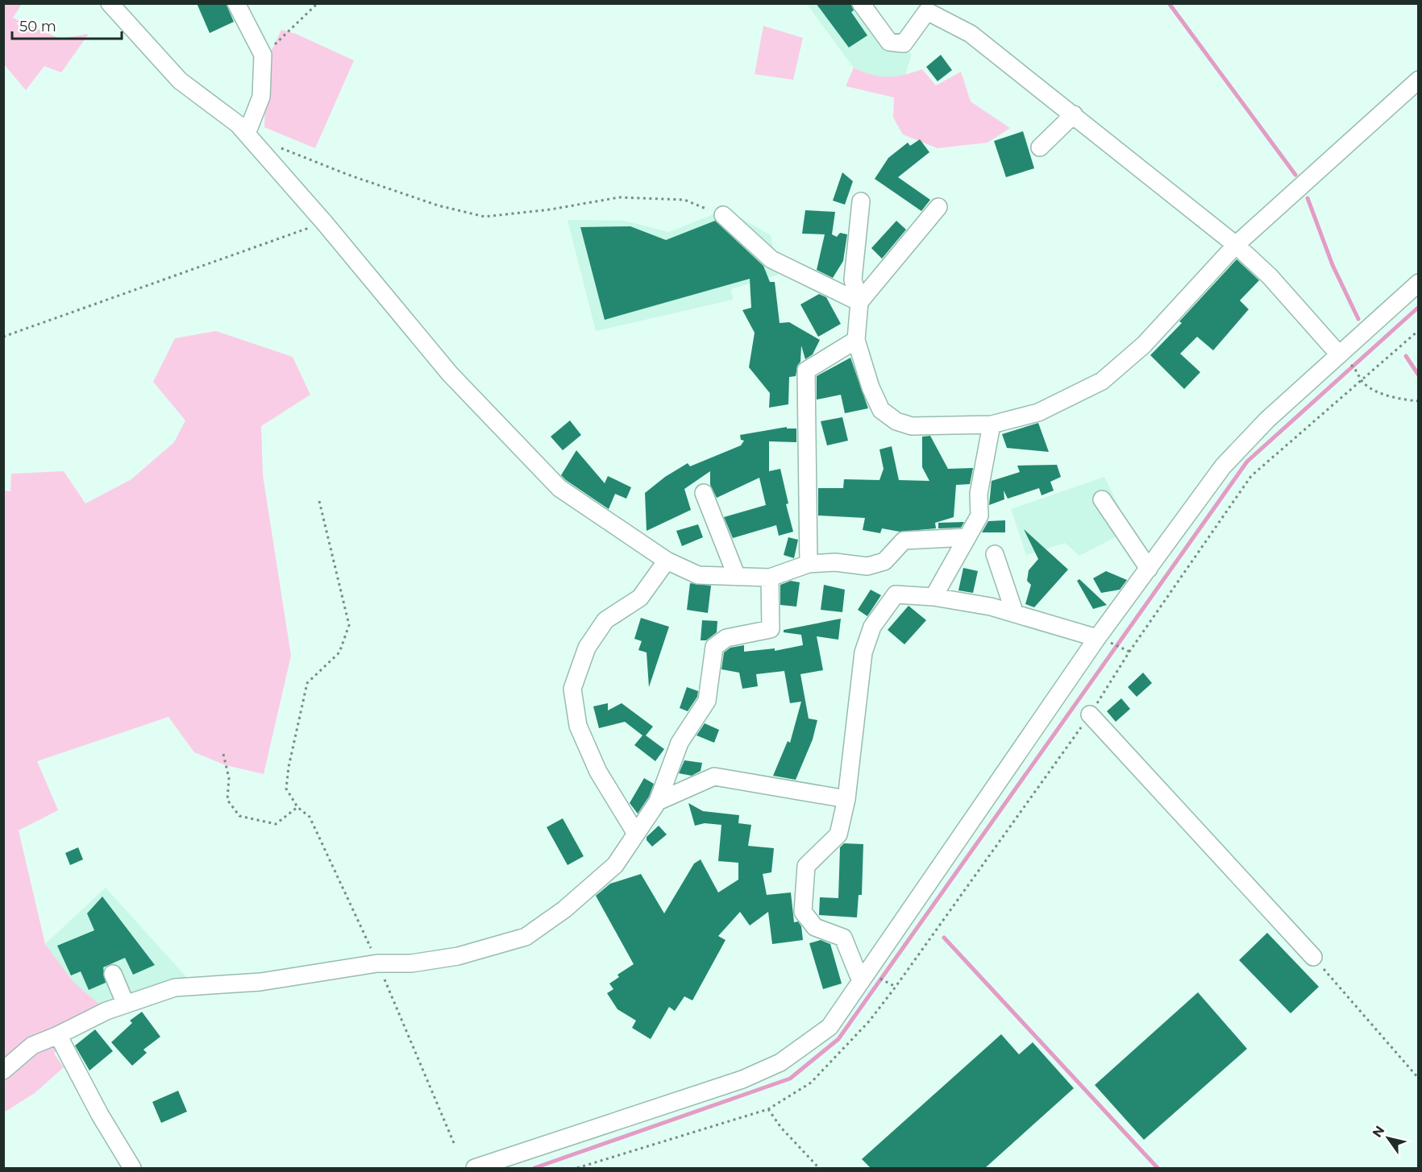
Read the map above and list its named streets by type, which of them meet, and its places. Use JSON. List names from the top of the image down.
{
  "scale_bar": "50 m",
  "north": "top left"
}
